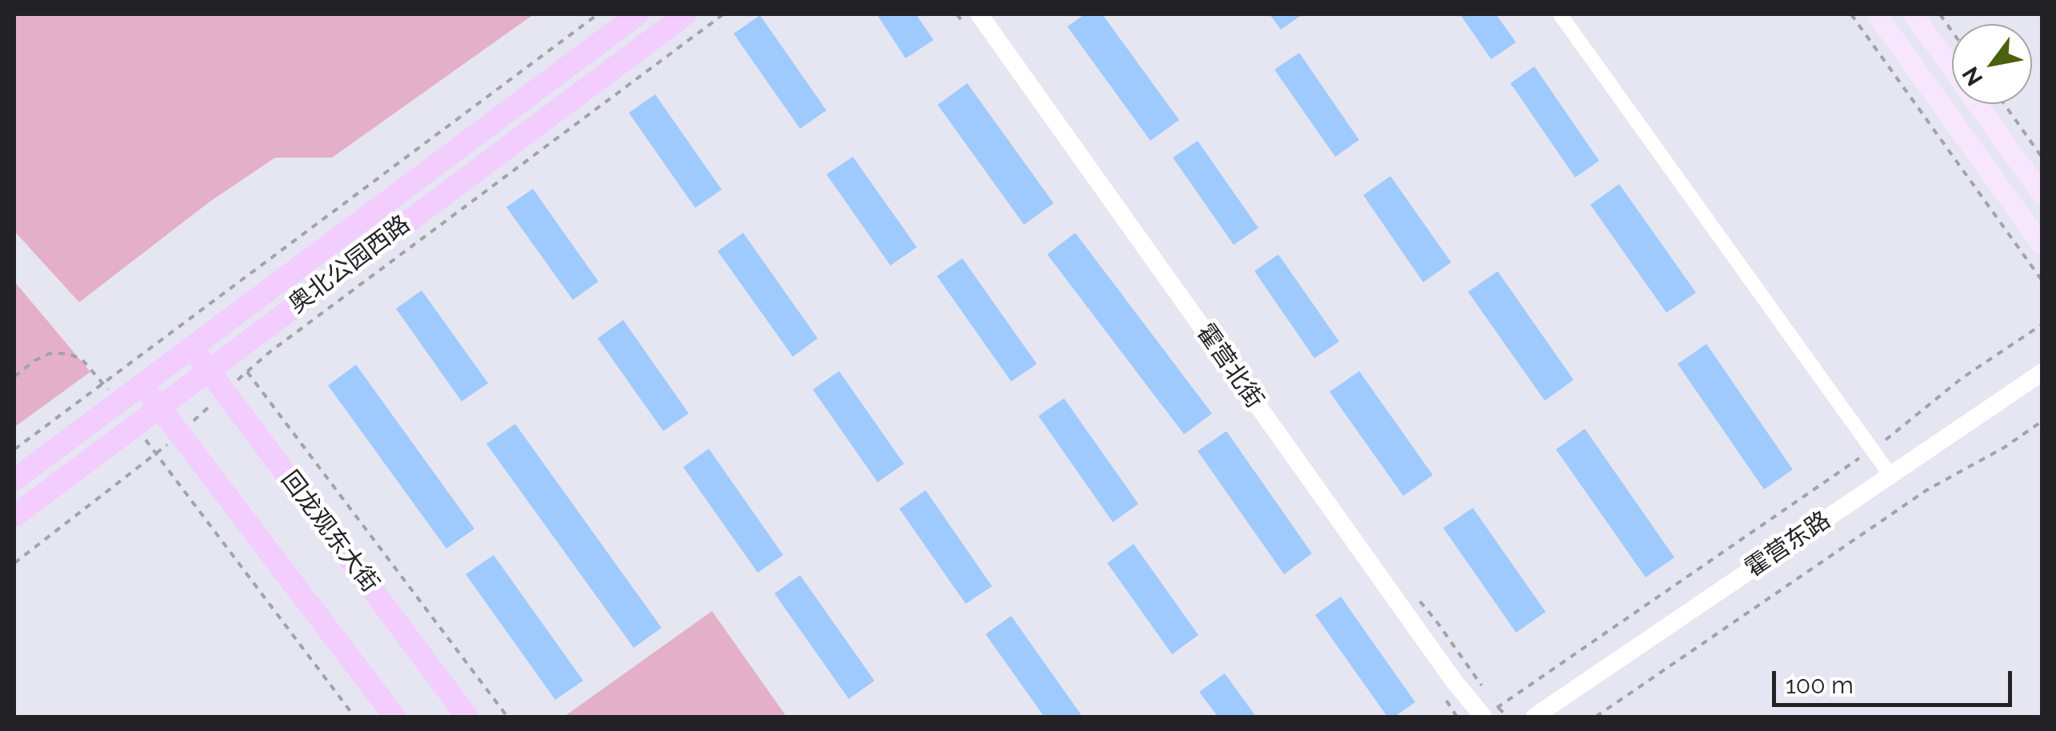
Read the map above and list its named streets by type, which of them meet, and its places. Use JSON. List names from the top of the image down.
{
  "streets": {
    "main road": ["奥北公园西路", "回龙观东大街"],
    "street": ["霍营北街", "霍营东路"]
  },
  "crossings": [
    ["奥北公园西路", "回龙观东大街"]
  ],
  "scale_bar": "100 m",
  "north": "bottom left"
}
